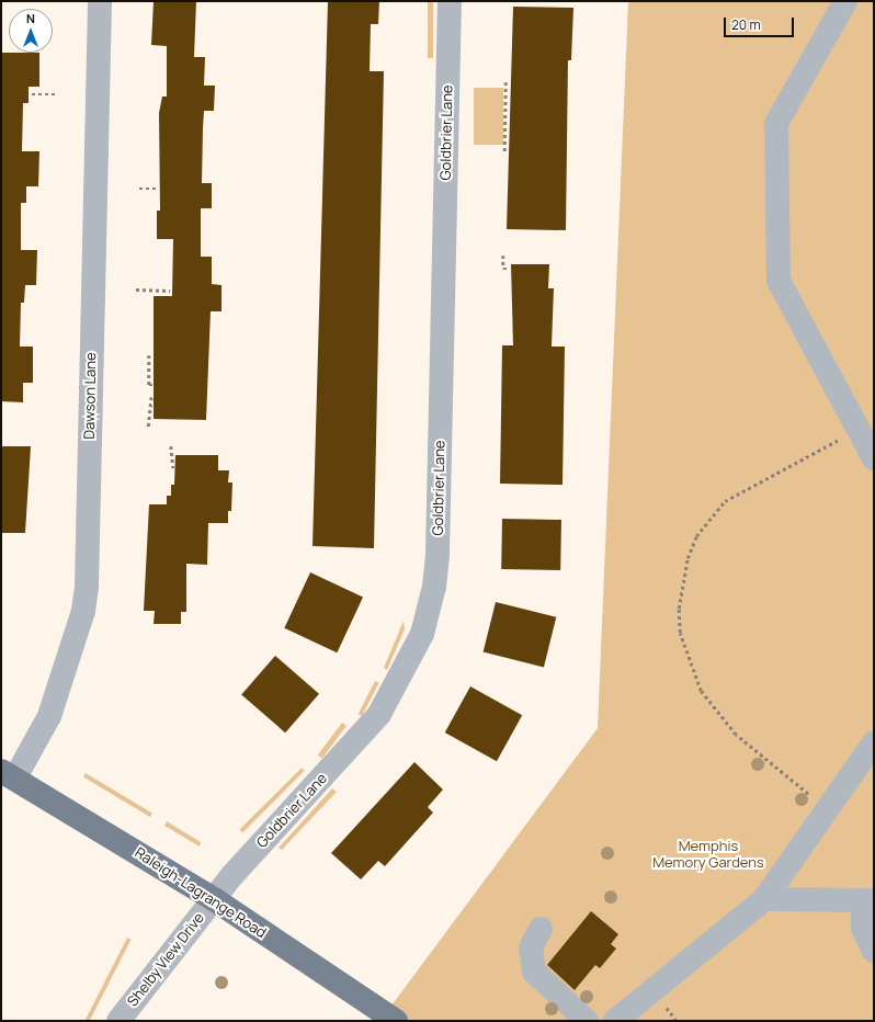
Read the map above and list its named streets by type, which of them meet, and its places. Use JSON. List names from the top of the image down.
{
  "streets": {
    "main road": ["Raleigh-Lagrange Road"],
    "street": ["Goldbrier Lane", "Dawson Lane", "Shelby View Drive"]
  },
  "crossings": [
    ["Goldbrier Lane", "Raleigh-Lagrange Road"],
    ["Goldbrier Lane", "Shelby View Drive"],
    ["Dawson Lane", "Raleigh-Lagrange Road"],
    ["Raleigh-Lagrange Road", "Shelby View Drive"]
  ],
  "parks": ["Memphis Memory Gardens"],
  "scale_bar": "20 m",
  "north": "top"
}
